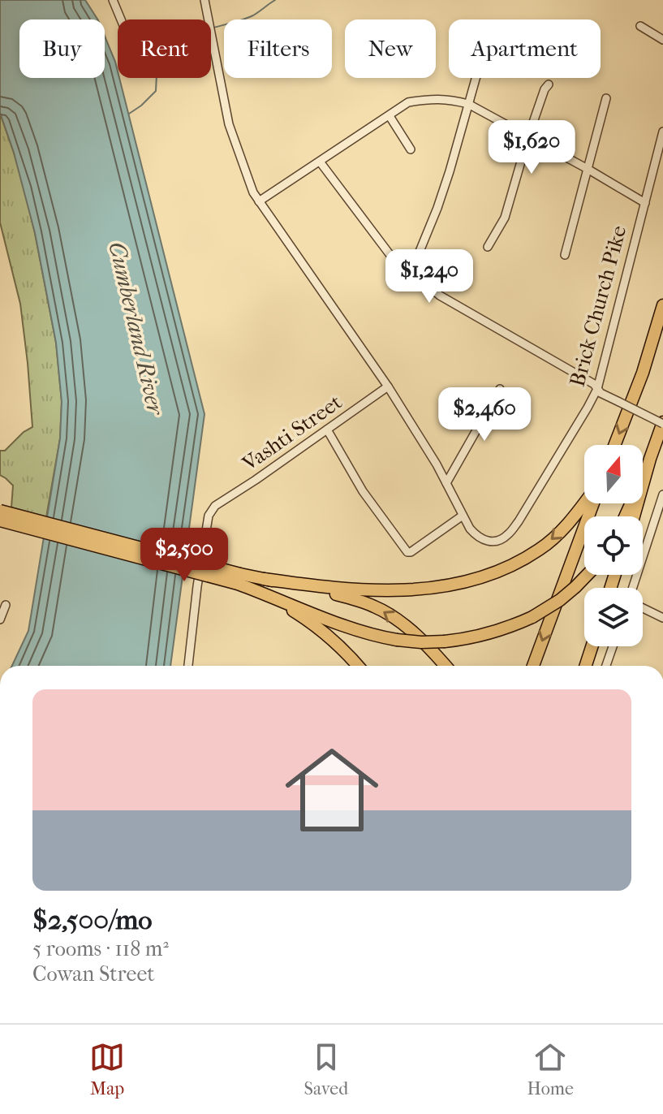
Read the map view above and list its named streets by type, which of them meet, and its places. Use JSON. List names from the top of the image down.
{
  "streets": {
    "street": ["Brick Church Pike", "Vashti Street"]
  },
  "water": ["Cumberland River"],
  "north": "top",
  "page": {
    "chip": [
      "Buy",
      "Rent",
      "Filters",
      "New",
      "Apartment"
    ],
    "price": [
      "$1,620",
      "$1,240",
      "$2,460",
      "$2,500"
    ],
    "list": [
      {
        "name": "$2,500/mo",
        "note": "5 rooms · 118 m² · Cowan Street"
      }
    ],
    "tabs": ["Map", "Saved", "Home"]
  }
}
